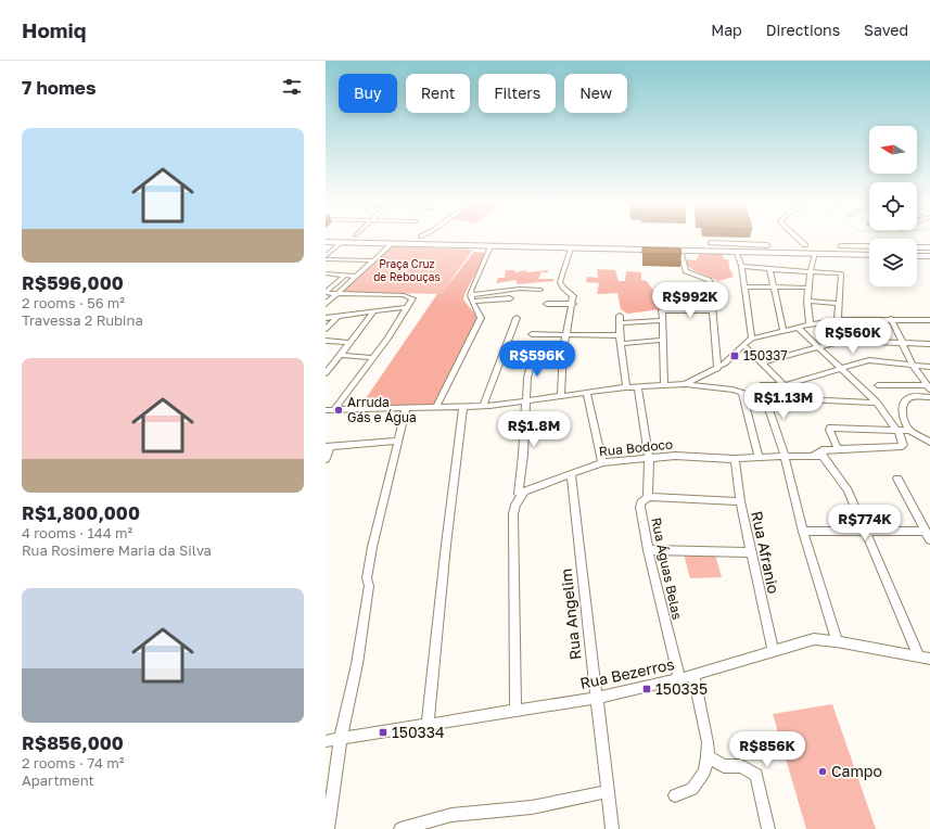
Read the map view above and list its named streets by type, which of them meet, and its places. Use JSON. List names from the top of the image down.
{
  "streets": {
    "street": [
      "Rua Bodoco",
      "Rua Afranio",
      "Rua Águas Belas",
      "Rua Angelim",
      "Rua Bezerros"
    ]
  },
  "crossings": [
    ["Rua Bodoco", "Rua Afranio"],
    ["Rua Bodoco", "Rua Águas Belas"],
    ["Rua Bodoco", "Rua Angelim"],
    ["Rua Afranio", "Rua Bezerros"],
    ["Rua Águas Belas", "Rua Bezerros"],
    ["Rua Angelim", "Rua Bezerros"]
  ],
  "parks": ["Praça Cruz de Rebouças"],
  "places": {
    "transit": ["150337", "150335", "150334"],
    "other": ["Arruda Gás e Água", "Campo"]
  },
  "north": "left",
  "page": {
    "header": "Homiq",
    "nav": ["Map", "Directions", "Saved"],
    "heading": "7 homes",
    "chip": [
      "Buy",
      "Rent",
      "Filters",
      "New"
    ],
    "list": [
      {
        "name": "R$596,000",
        "note": "2 rooms · 56 m² · Travessa 2 Rubina"
      },
      {
        "name": "R$1,800,000",
        "note": "4 rooms · 144 m² · Rua Rosimere Maria da Silva"
      },
      {
        "name": "R$856,000",
        "note": "2 rooms · 74 m² · Apartment"
      }
    ],
    "price": [
      "R$992K",
      "R$560K",
      "R$596K",
      "R$1.13M",
      "R$1.8M",
      "R$774K",
      "R$856K"
    ]
  }
}
